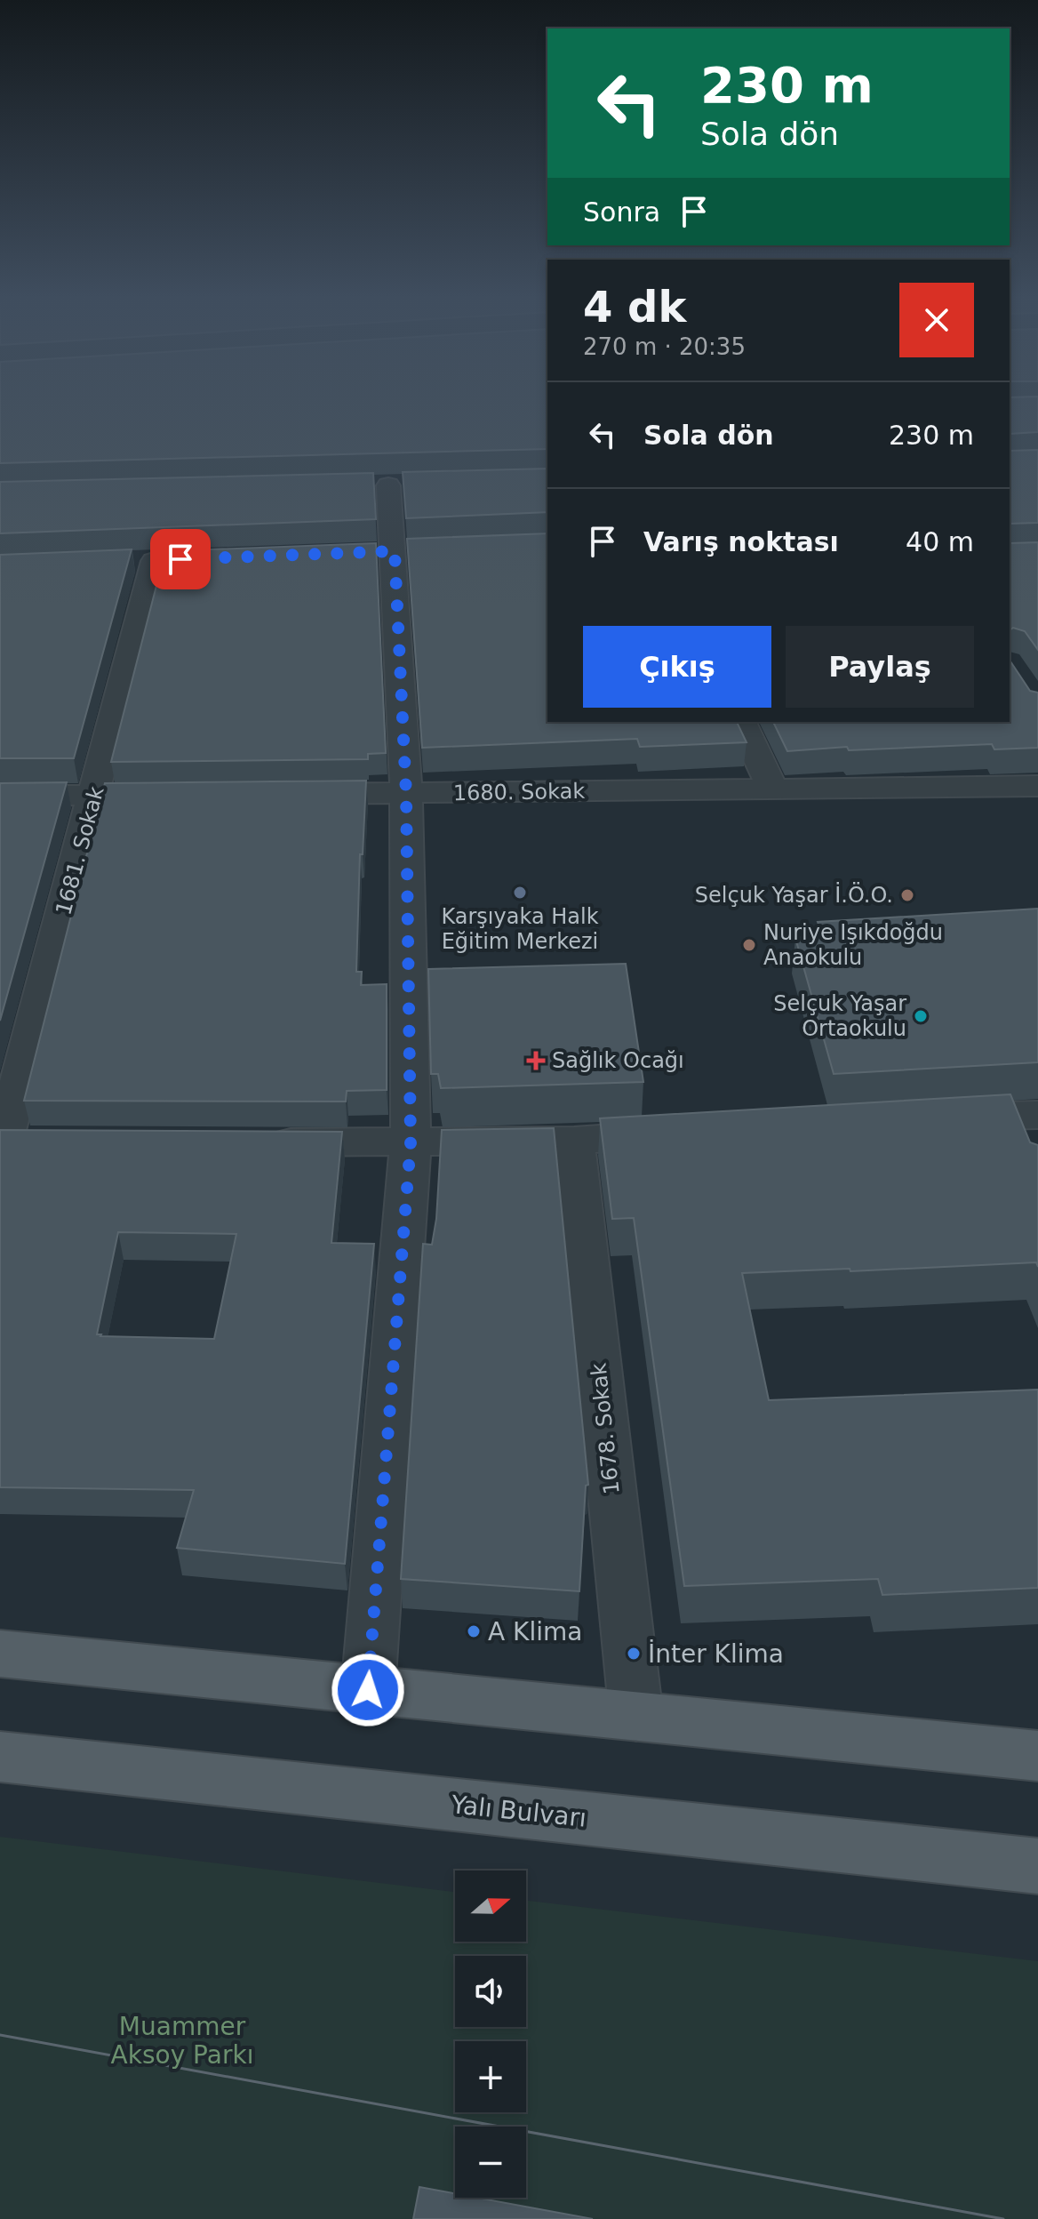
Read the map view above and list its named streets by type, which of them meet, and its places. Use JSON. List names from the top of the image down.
{
  "streets": {
    "main road": ["Yalı Bulvarı"],
    "street": ["1680. Sokak", "1681. Sokak", "1678. Sokak"]
  },
  "parks": ["Muammer Aksoy Parkı"],
  "places": {
    "other": [
      "Karşıyaka Halk Eğitim Merkezi",
      "Selçuk Yaşar İ.Ö.O.",
      "Nuriye Işıkdoğdu Anaokulu",
      "Selçuk Yaşar Ortaokulu",
      "A Klima",
      "İnter Klima"
    ],
    "health": ["Sağlık Ocağı"]
  },
  "north": "right",
  "page": {
    "turn": ["230 m", "Sola dön"],
    "then": "Sonra",
    "heading": ["4 dk", "270 m · 20:35"],
    "list": [
      {
        "name": "Sola dön",
        "value": "230 m"
      },
      {
        "name": "Varış noktası",
        "value": "40 m"
      }
    ],
    "buttons": ["Çıkış", "Paylaş"],
    "map_buttons": ["+", "−"]
  }
}
